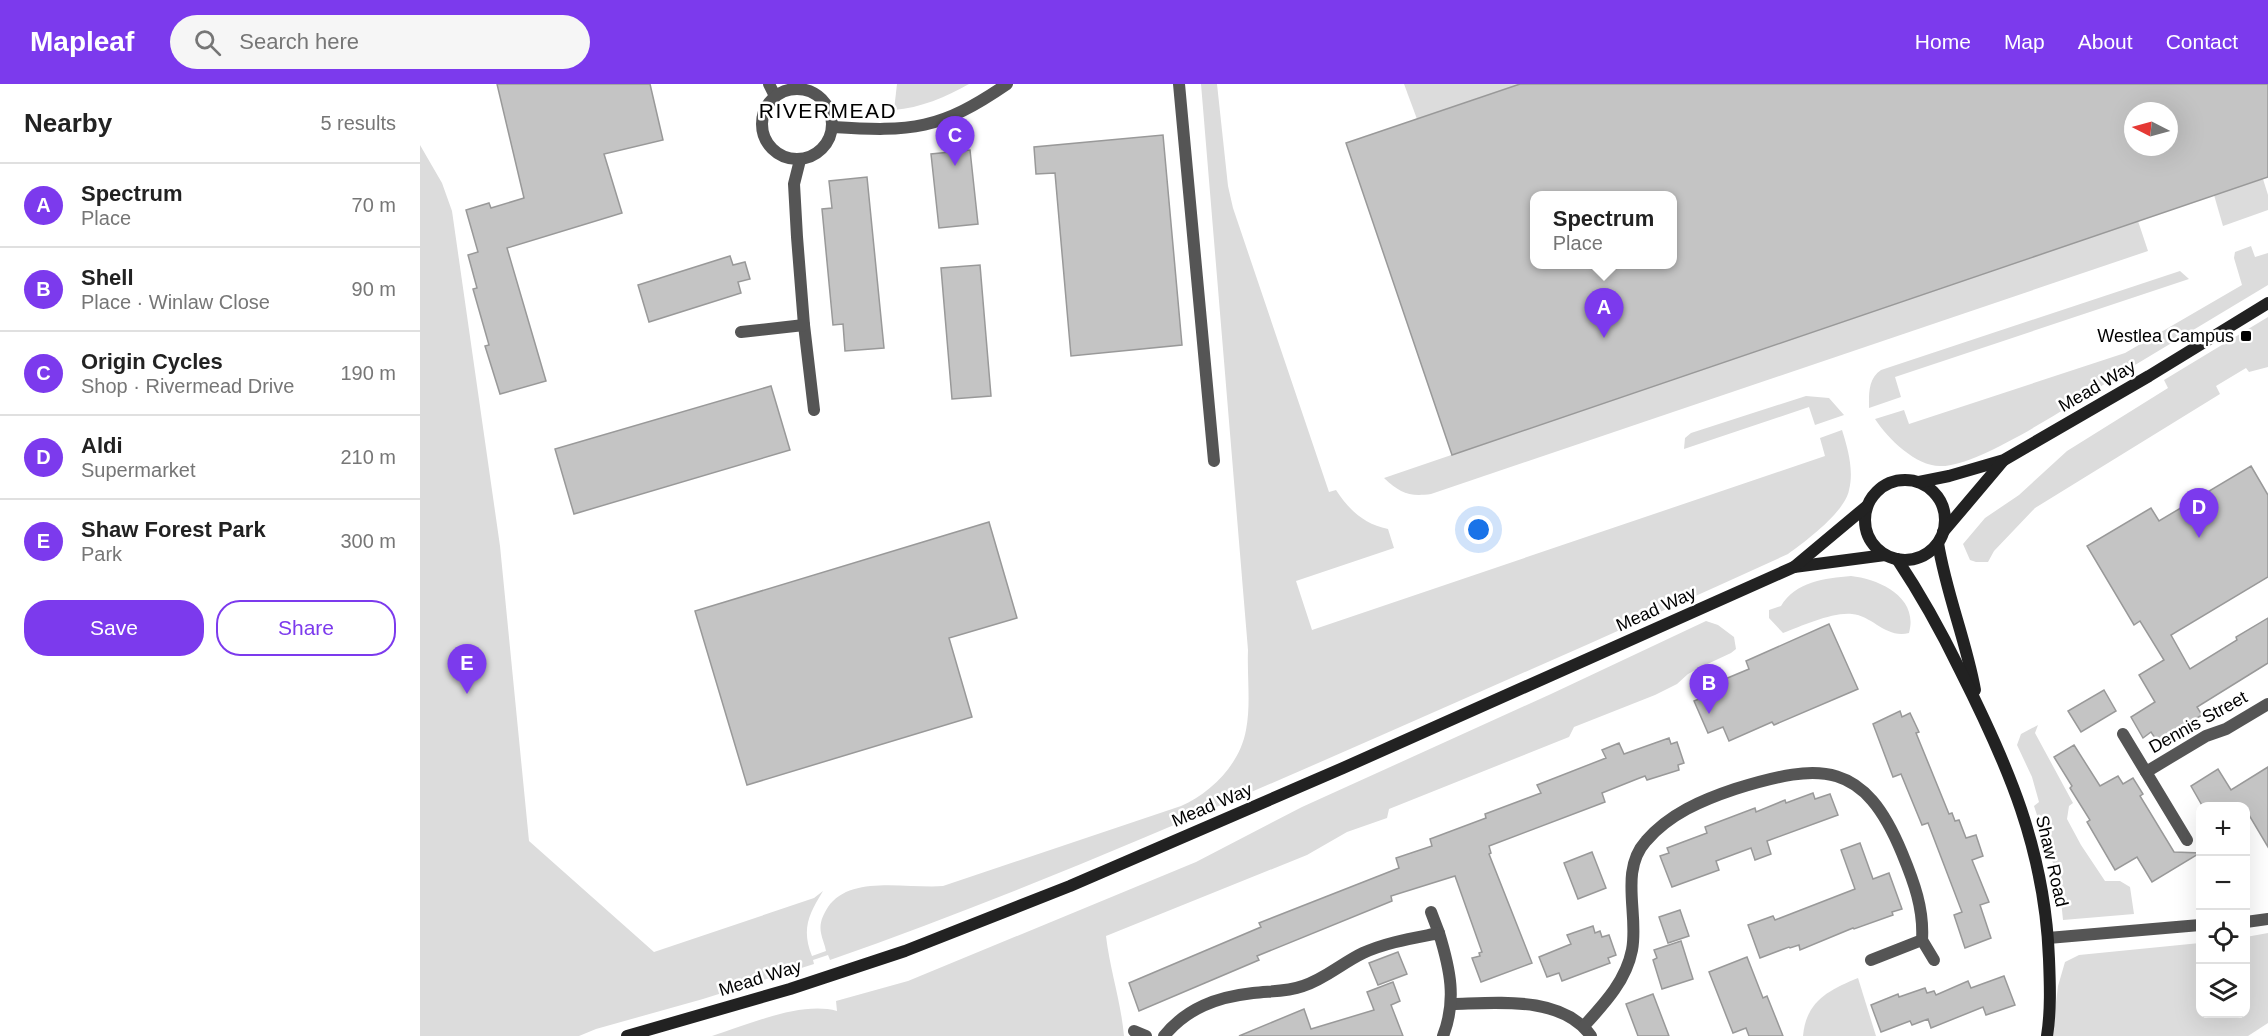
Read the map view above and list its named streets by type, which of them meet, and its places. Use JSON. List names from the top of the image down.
{
  "streets": {
    "main road": ["Mead Way", "Shaw Road"],
    "street": ["Dennis Street"]
  },
  "crossings": [
    ["Mead Way", "Shaw Road"]
  ],
  "districts": ["RIVERMEAD"],
  "places": {
    "transit": ["Westlea Campus"]
  },
  "north": "left",
  "page": {
    "header": "Mapleaf",
    "search": "Search here",
    "nav": [
      "Home",
      "Map",
      "About",
      "Contact"
    ],
    "heading": ["Nearby", "5 results"],
    "pins": [
      "C",
      "A",
      "D",
      "E",
      "B"
    ],
    "list": [
      {
        "mark": "A",
        "name": "Spectrum",
        "note": "Place",
        "value": "70 m"
      },
      {
        "mark": "B",
        "name": "Shell",
        "note": "Place · Winlaw Close",
        "value": "90 m"
      },
      {
        "mark": "C",
        "name": "Origin Cycles",
        "note": "Shop · Rivermead Drive",
        "value": "190 m"
      },
      {
        "mark": "D",
        "name": "Aldi",
        "note": "Supermarket",
        "value": "210 m"
      },
      {
        "mark": "E",
        "name": "Shaw Forest Park",
        "note": "Park",
        "value": "300 m"
      }
    ],
    "popup": ["Spectrum", "Place"],
    "buttons": ["Save", "Share"],
    "map_buttons": ["+", "−"]
  }
}
